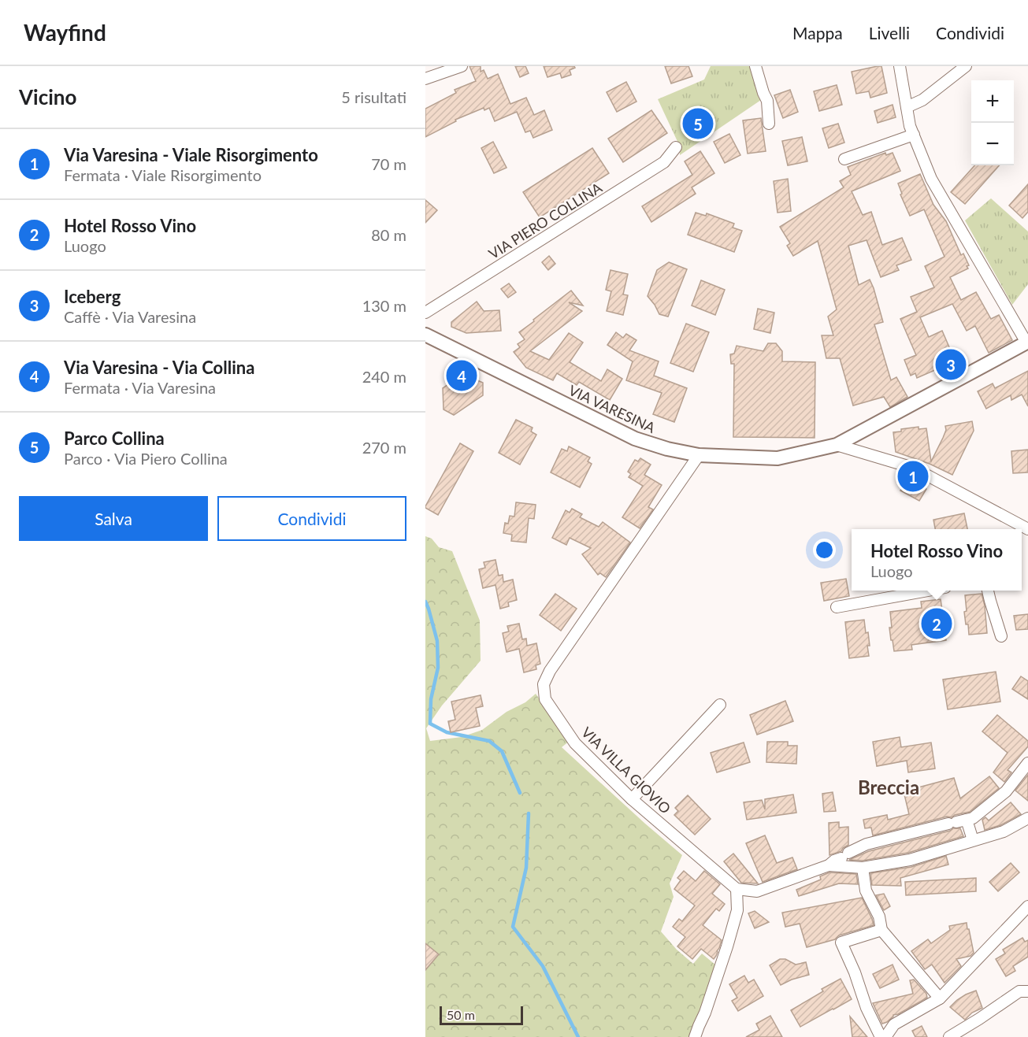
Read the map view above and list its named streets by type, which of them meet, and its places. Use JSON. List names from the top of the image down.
{
  "streets": {
    "main road": ["VIA VARESINA"],
    "street": ["VIA PIERO COLLINA", "VIA VILLA GIOVIO"]
  },
  "crossings": [
    ["VIA VARESINA", "VIA VILLA GIOVIO"]
  ],
  "districts": ["Breccia"],
  "scale_bar": "50 m",
  "page": {
    "header": "Wayfind",
    "nav": ["Mappa", "Livelli", "Condividi"],
    "heading": ["Vicino", "5 risultati"],
    "map_buttons": ["+", "−"],
    "pins": [
      "5",
      "3",
      "4",
      "1",
      "2"
    ],
    "list": [
      {
        "mark": "1",
        "name": "Via Varesina - Viale Risorgimento",
        "note": "Fermata · Viale Risorgimento",
        "value": "70 m"
      },
      {
        "mark": "2",
        "name": "Hotel Rosso Vino",
        "note": "Luogo",
        "value": "80 m"
      },
      {
        "mark": "3",
        "name": "Iceberg",
        "note": "Caffè · Via Varesina",
        "value": "130 m"
      },
      {
        "mark": "4",
        "name": "Via Varesina - Via Collina",
        "note": "Fermata · Via Varesina",
        "value": "240 m"
      },
      {
        "mark": "5",
        "name": "Parco Collina",
        "note": "Parco · Via Piero Collina",
        "value": "270 m"
      }
    ],
    "buttons": ["Salva", "Condividi"],
    "popup": ["Hotel Rosso Vino", "Luogo"],
    "scale": "50 m"
  }
}
